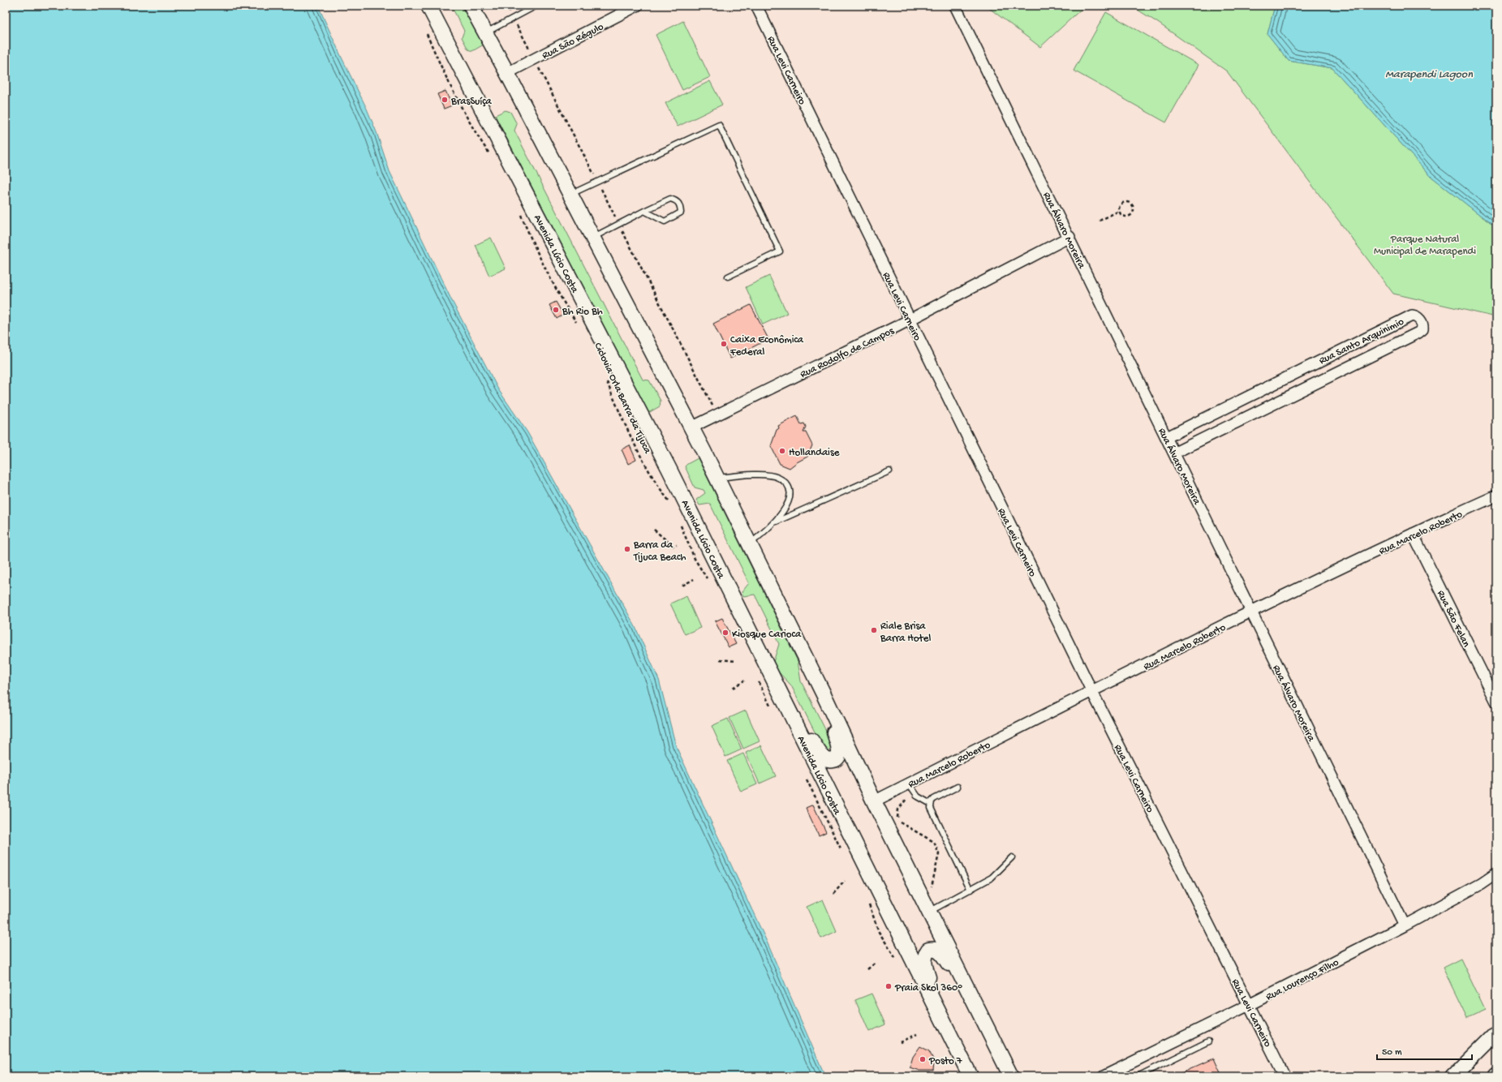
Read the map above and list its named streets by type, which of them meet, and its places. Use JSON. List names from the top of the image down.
{
  "streets": {
    "main road": ["Avenida Lúcio Costa"],
    "street": [
      "Rua São Régulo",
      "Rua Levi Carneiro",
      "Rua Álvaro Moreira",
      "Rua Santo Arquinimio",
      "Rua Rodolfo de Campos",
      "Rua Marcelo Roberto",
      "Rua São Felan",
      "Rua Lourenço Filho"
    ],
    "path": ["Ciclovia Orla Barra da Tijuca"]
  },
  "crossings": [
    ["Rua Levi Carneiro", "Rua Rodolfo de Campos"],
    ["Rua Levi Carneiro", "Rua Marcelo Roberto"],
    ["Rua Levi Carneiro", "Rua Lourenço Filho"],
    ["Rua Álvaro Moreira", "Rua Santo Arquinimio"],
    ["Rua Álvaro Moreira", "Rua Rodolfo de Campos"],
    ["Rua Álvaro Moreira", "Rua Marcelo Roberto"],
    ["Rua Álvaro Moreira", "Rua Lourenço Filho"],
    ["Rua Marcelo Roberto", "Rua São Felan"]
  ],
  "water": ["Marapendi Lagoon"],
  "parks": ["Parque Natural Municipal de Marapendi"],
  "places": [
    "BrasSuíça",
    "Bh Rio Bh",
    "Caixa Econômica Federal",
    "Hollandaise",
    "Barra da Tijuca Beach",
    "Riale Brisa Barra Hotel",
    "Kiosque Carioca",
    "Praia Skol 360°",
    "Posto 7"
  ],
  "scale_bar": "50 m"
}
